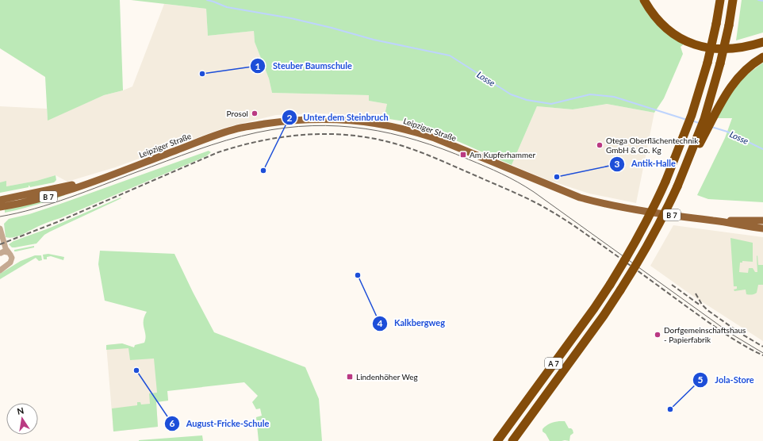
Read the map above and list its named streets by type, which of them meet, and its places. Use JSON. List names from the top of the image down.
{
  "streets": {
    "highway": ["A 7"],
    "main road": ["Leipziger Straße", "B 7"]
  },
  "crossings": [
    ["Leipziger Straße", "B 7"]
  ],
  "water": ["Losse"],
  "places": {
    "other": [
      "Steuber Baumschule",
      "Prosol",
      "Otega Oberflächentechnik GmbH & Co. Kg",
      "Unter dem Steinbruch",
      "Antik-Halle",
      "Kalkbergweg",
      "Dorfgemeinschaftshaus - Papierfabrik",
      "August-Fricke-Schule",
      "Jola-Store"
    ],
    "transit": ["Am Kupferhammer", "Lindenhöher Weg"]
  },
  "north": "top"
}
